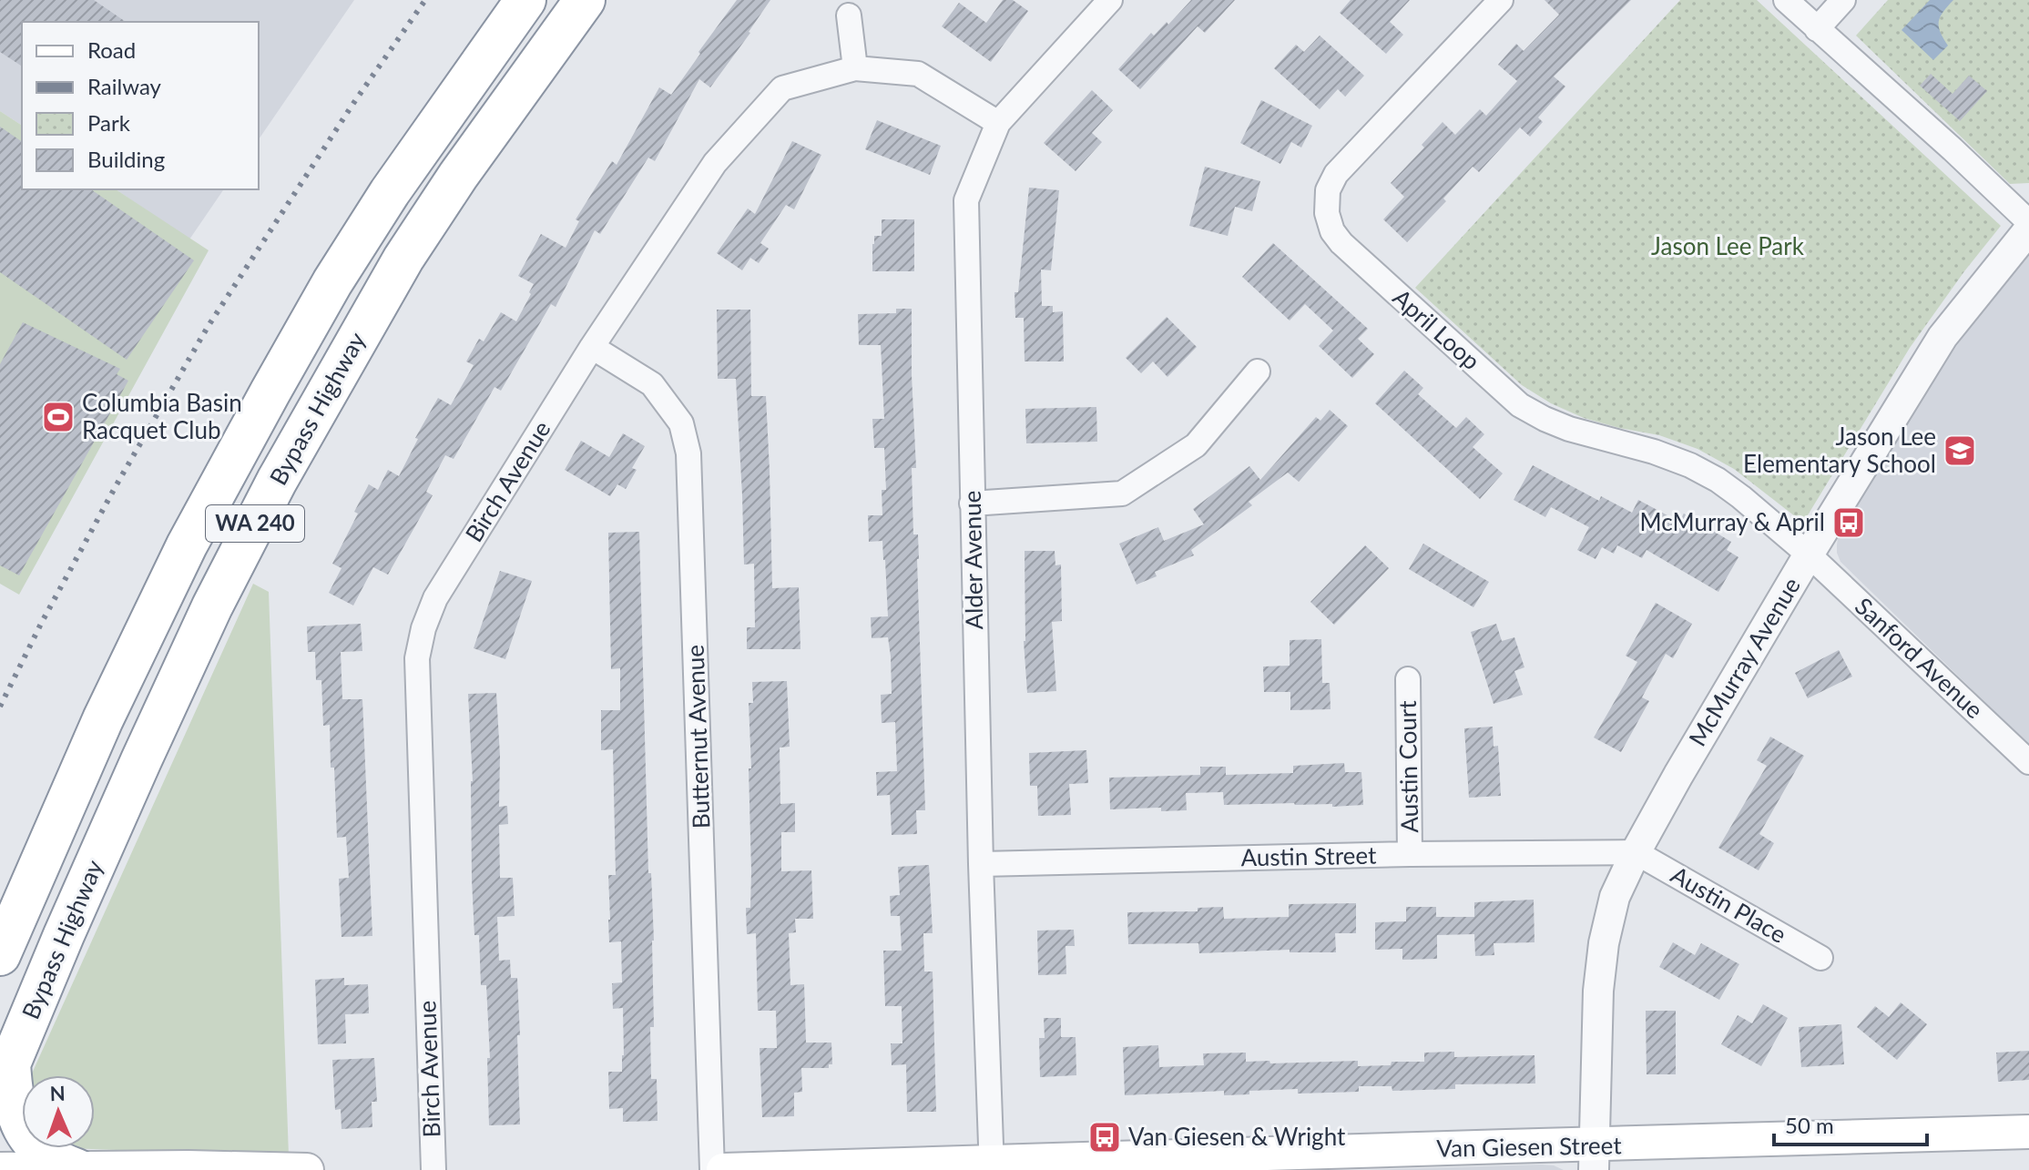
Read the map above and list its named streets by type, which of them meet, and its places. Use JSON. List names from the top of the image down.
{
  "streets": {
    "highway": ["Bypass Highway", "WA 240"],
    "main road": ["Van Giesen Street"],
    "street": [
      "April Loop",
      "Birch Avenue",
      "Alder Avenue",
      "Sanford Avenue",
      "McMurray Avenue",
      "Butternut Avenue",
      "Austin Court",
      "Austin Street",
      "Austin Place"
    ]
  },
  "crossings": [
    ["April Loop", "Sanford Avenue"],
    ["April Loop", "McMurray Avenue"],
    ["Birch Avenue", "Alder Avenue"],
    ["Birch Avenue", "Butternut Avenue"],
    ["Alder Avenue", "Austin Street"],
    ["Alder Avenue", "Van Giesen Street"],
    ["Sanford Avenue", "McMurray Avenue"],
    ["McMurray Avenue", "Austin Street"],
    ["McMurray Avenue", "Austin Place"],
    ["McMurray Avenue", "Van Giesen Street"],
    ["Austin Court", "Austin Street"],
    ["Austin Street", "Austin Place"]
  ],
  "parks": ["Jason Lee Park"],
  "places": {
    "sports": ["Columbia Basin Racquet Club"],
    "school or university": ["Jason Lee Elementary School"],
    "bus stop": ["McMurray & April", "Van Giesen & Wright"]
  },
  "legend": [
    "Road",
    "Railway",
    "Park",
    "Building"
  ],
  "scale_bar": "50 m",
  "north": "top"
}
